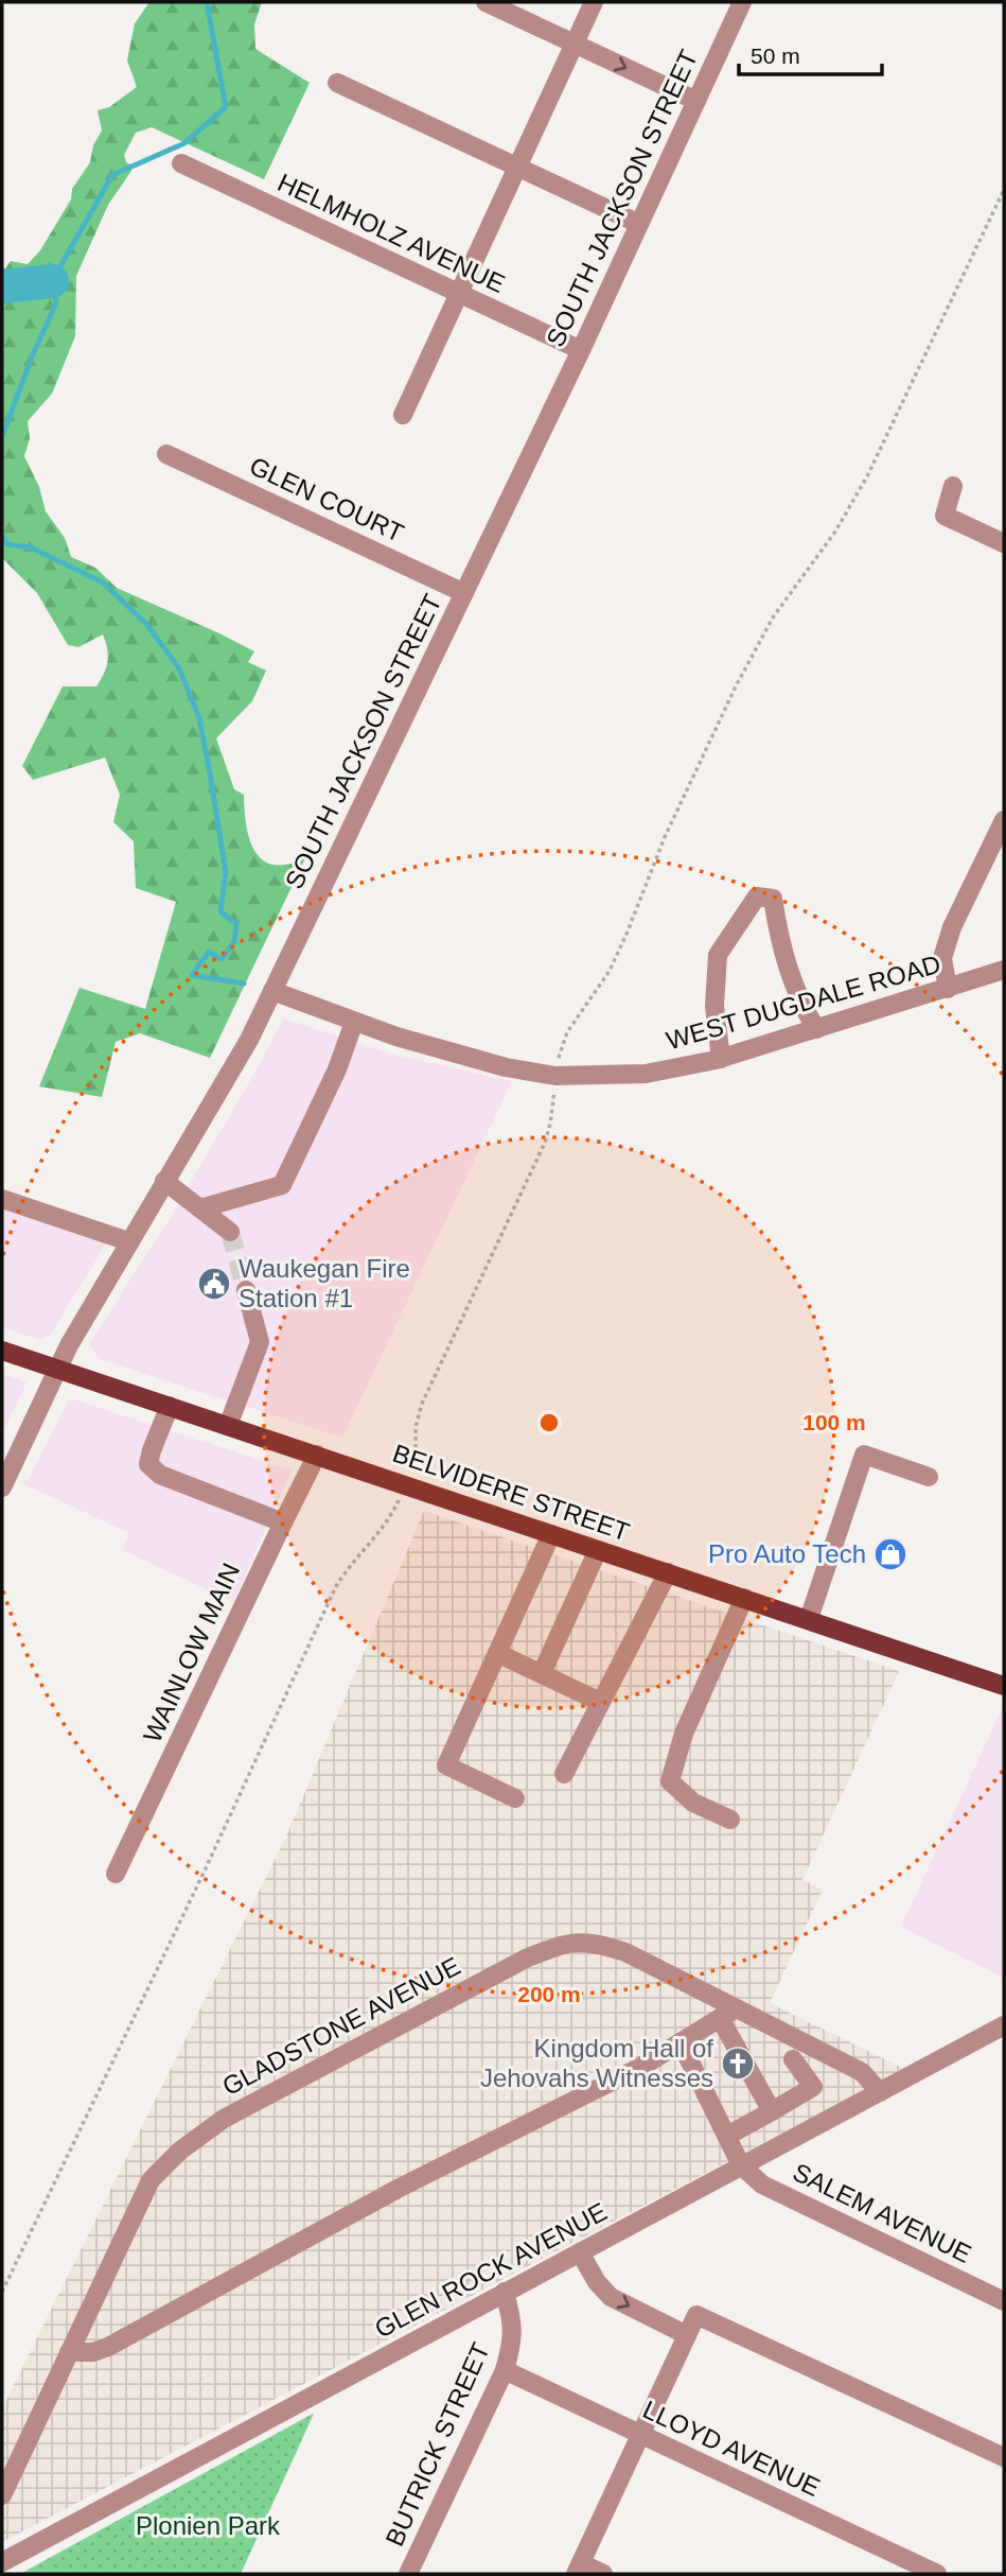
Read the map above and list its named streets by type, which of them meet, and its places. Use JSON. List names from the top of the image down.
{
  "streets": {
    "main road": ["BELVIDERE STREET"],
    "street": [
      "SOUTH JACKSON STREET",
      "HELMHOLZ AVENUE",
      "GLEN COURT",
      "WEST DUGDALE ROAD",
      "WAINLOW MAIN",
      "GLADSTONE AVENUE",
      "SALEM AVENUE",
      "GLEN ROCK AVENUE",
      "BUTRICK STREET",
      "LLOYD AVENUE"
    ]
  },
  "crossings": [
    ["SOUTH JACKSON STREET", "HELMHOLZ AVENUE"],
    ["SOUTH JACKSON STREET", "GLEN COURT"],
    ["SOUTH JACKSON STREET", "WEST DUGDALE ROAD"],
    ["SOUTH JACKSON STREET", "BELVIDERE STREET"],
    ["BELVIDERE STREET", "WAINLOW MAIN"],
    ["GLADSTONE AVENUE", "GLEN ROCK AVENUE"],
    ["SALEM AVENUE", "GLEN ROCK AVENUE"],
    ["GLEN ROCK AVENUE", "BUTRICK STREET"],
    ["BUTRICK STREET", "LLOYD AVENUE"]
  ],
  "parks": ["Plonien Park"],
  "places": {
    "public building": ["Waukegan Fire Station #1"],
    "shop": ["Pro Auto Tech"],
    "church": ["Kingdom Hall of Jehovahs Witnesses"]
  },
  "scale_bar": "50 m",
  "rings": ["100 m", "200 m"]
}
